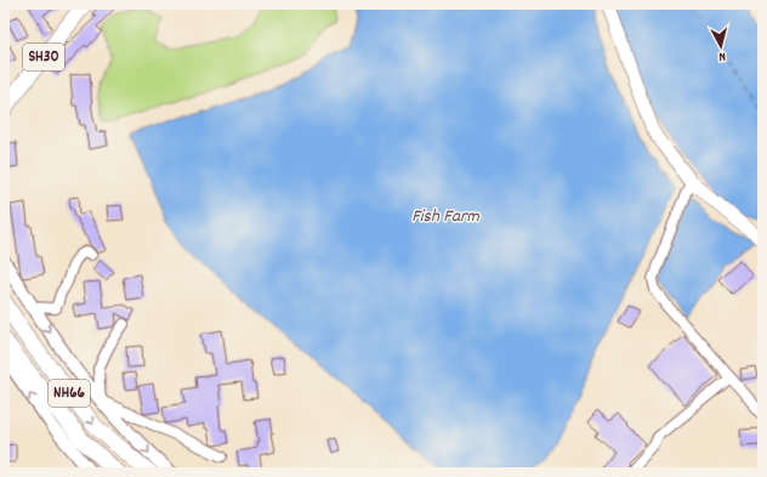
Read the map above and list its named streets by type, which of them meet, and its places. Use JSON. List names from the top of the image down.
{
  "streets": {
    "main road": ["SH30", "NH66"]
  },
  "water": ["Fish Farm"],
  "north": "bottom"
}
